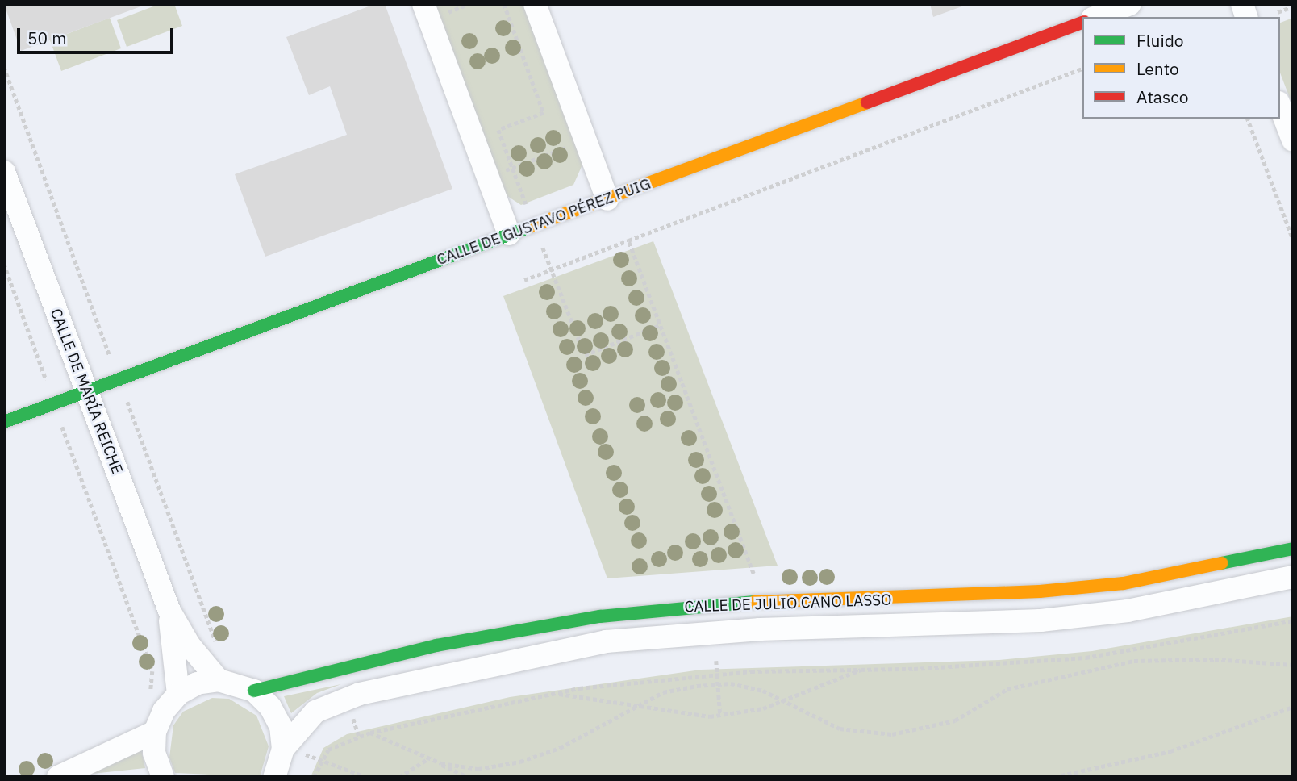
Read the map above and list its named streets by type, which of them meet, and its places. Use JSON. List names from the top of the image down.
{
  "streets": {
    "street": ["CALLE DE GUSTAVO PÉREZ PUIG", "CALLE DE MARÍA REICHE", "CALLE DE JULIO CANO LASSO"]
  },
  "crossings": [
    ["CALLE DE GUSTAVO PÉREZ PUIG", "CALLE DE MARÍA REICHE"]
  ],
  "legend": ["Fluido", "Lento", "Atasco"],
  "scale_bar": "50 m"
}
